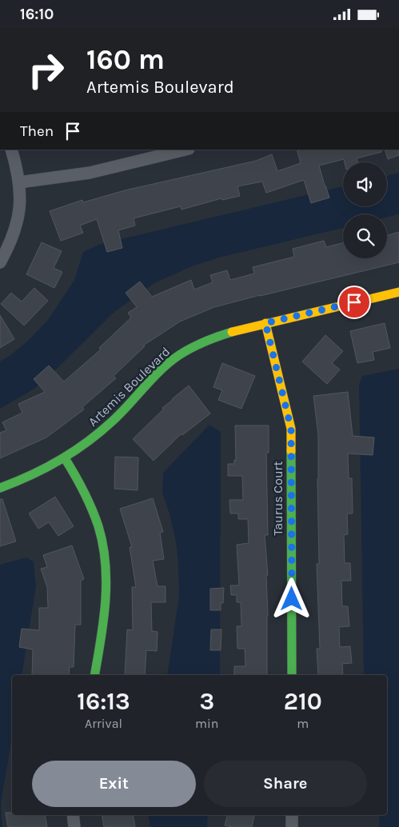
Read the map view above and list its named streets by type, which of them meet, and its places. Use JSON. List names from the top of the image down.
{
  "streets": {
    "street": ["Artemis Boulevard", "Taurus Court"]
  },
  "crossings": [
    ["Artemis Boulevard", "Taurus Court"]
  ],
  "page": {
    "status": "16:10",
    "turn": ["160 m", "Artemis Boulevard"],
    "then": "Then",
    "eta": [
      "16:13",
      "Arrival",
      "3",
      "min",
      "210",
      "m"
    ],
    "buttons": ["Exit", "Share"]
  }
}
